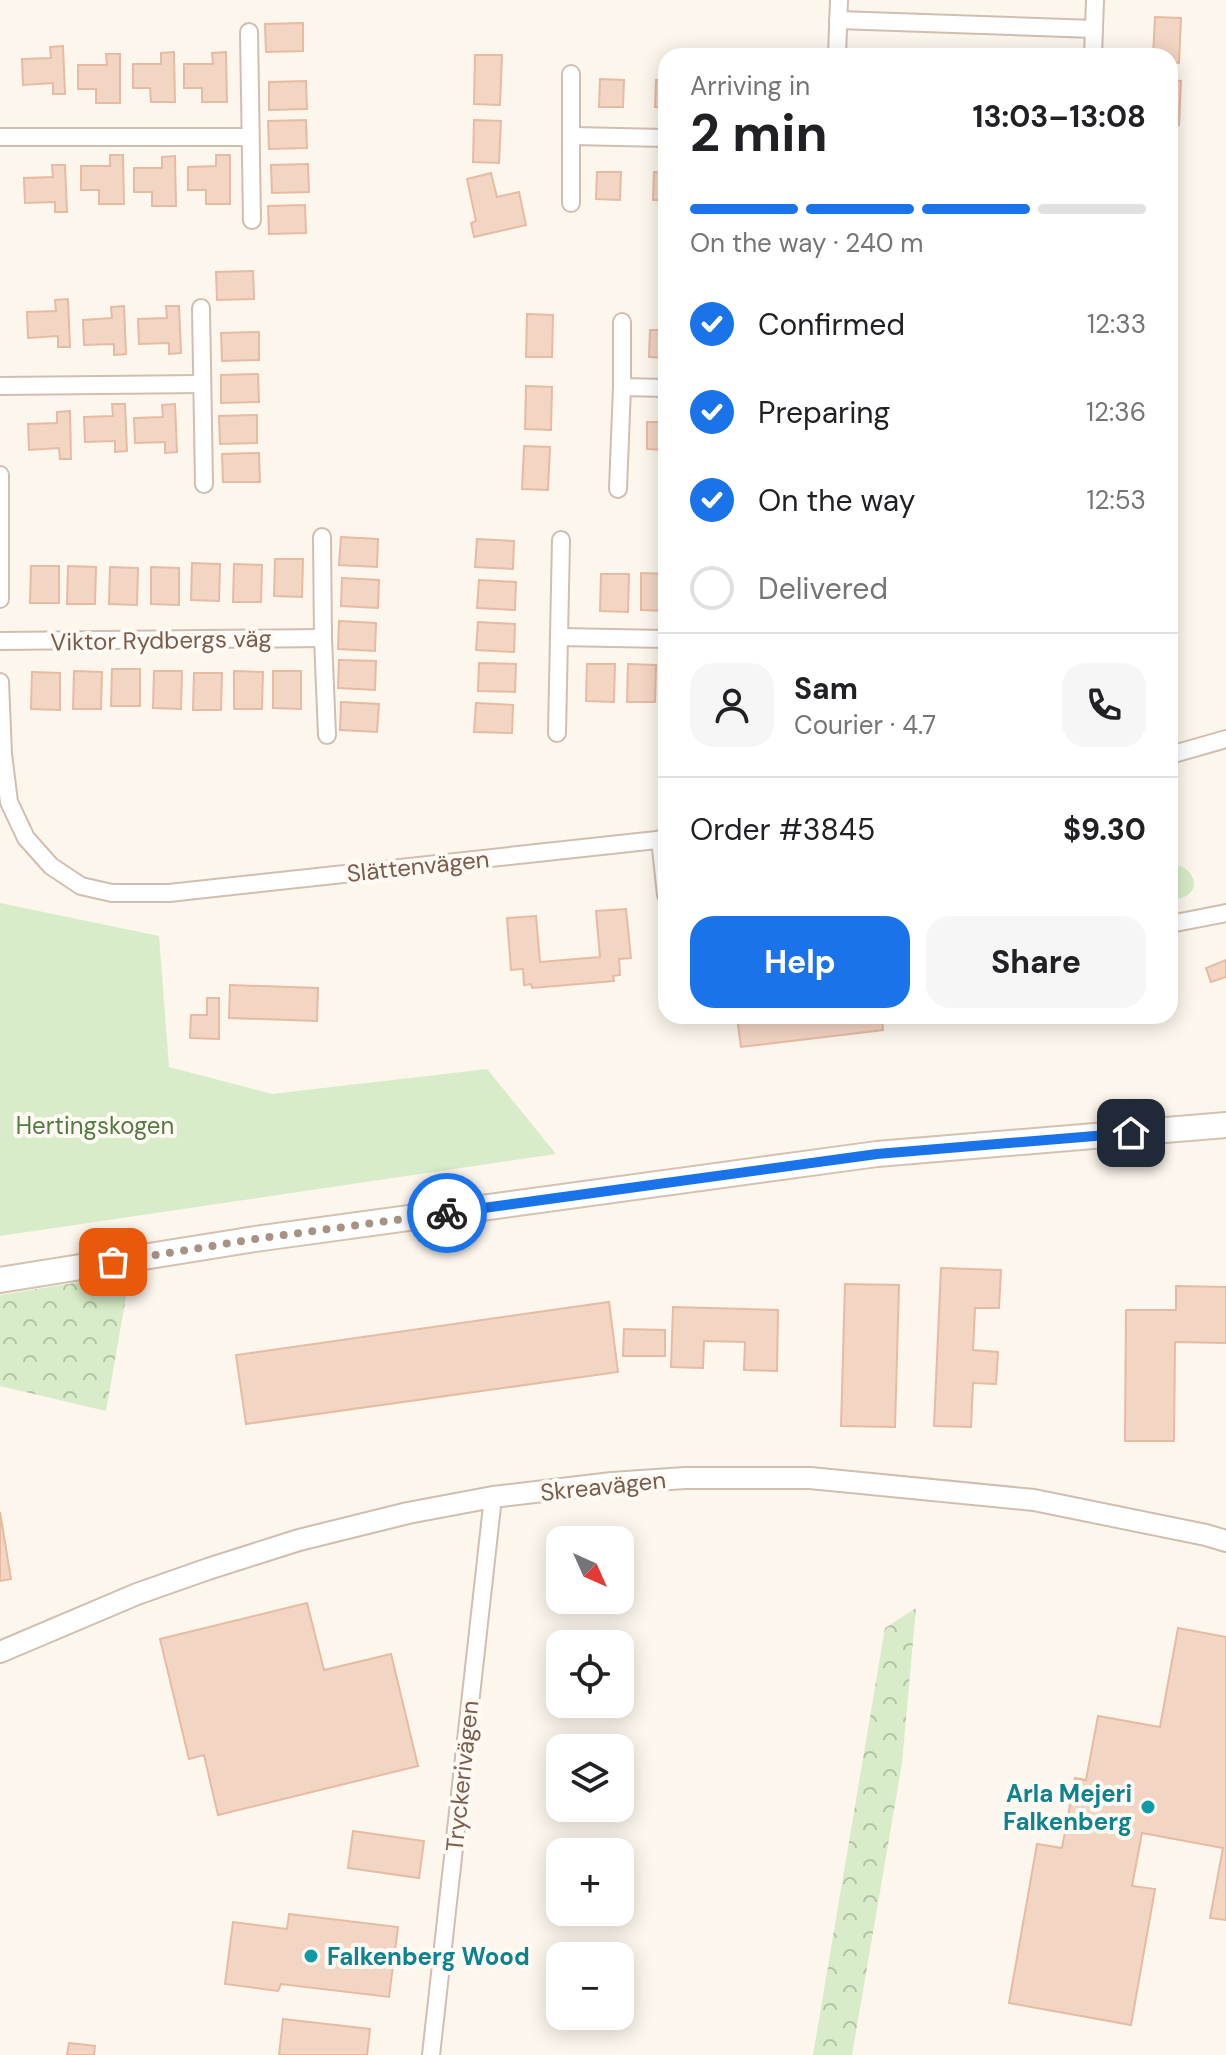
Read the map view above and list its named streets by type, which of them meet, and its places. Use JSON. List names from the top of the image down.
{
  "streets": {
    "street": [
      "Viktor Rydbergs väg",
      "Slättenvägen",
      "Skreavägen",
      "Tryckerivägen"
    ]
  },
  "crossings": [
    ["Skreavägen", "Tryckerivägen"]
  ],
  "parks": ["Hertingskogen"],
  "places": ["Arla Mejeri Falkenberg", "Falkenberg Wood"],
  "north": "bottom right",
  "page": {
    "heading": ["2 min", "Arriving in", "13:03–13:08"],
    "panel": [
      "Sam",
      "Courier · 4.7",
      "Order #3845",
      "$9.30"
    ],
    "bar": "On the way · 240 m",
    "list": [
      ["Confirmed", "12:33"],
      ["Preparing", "12:36"],
      ["On the way", "12:53"],
      "Delivered"
    ],
    "buttons": ["Help", "Share"],
    "map_buttons": ["+", "−"]
  }
}
